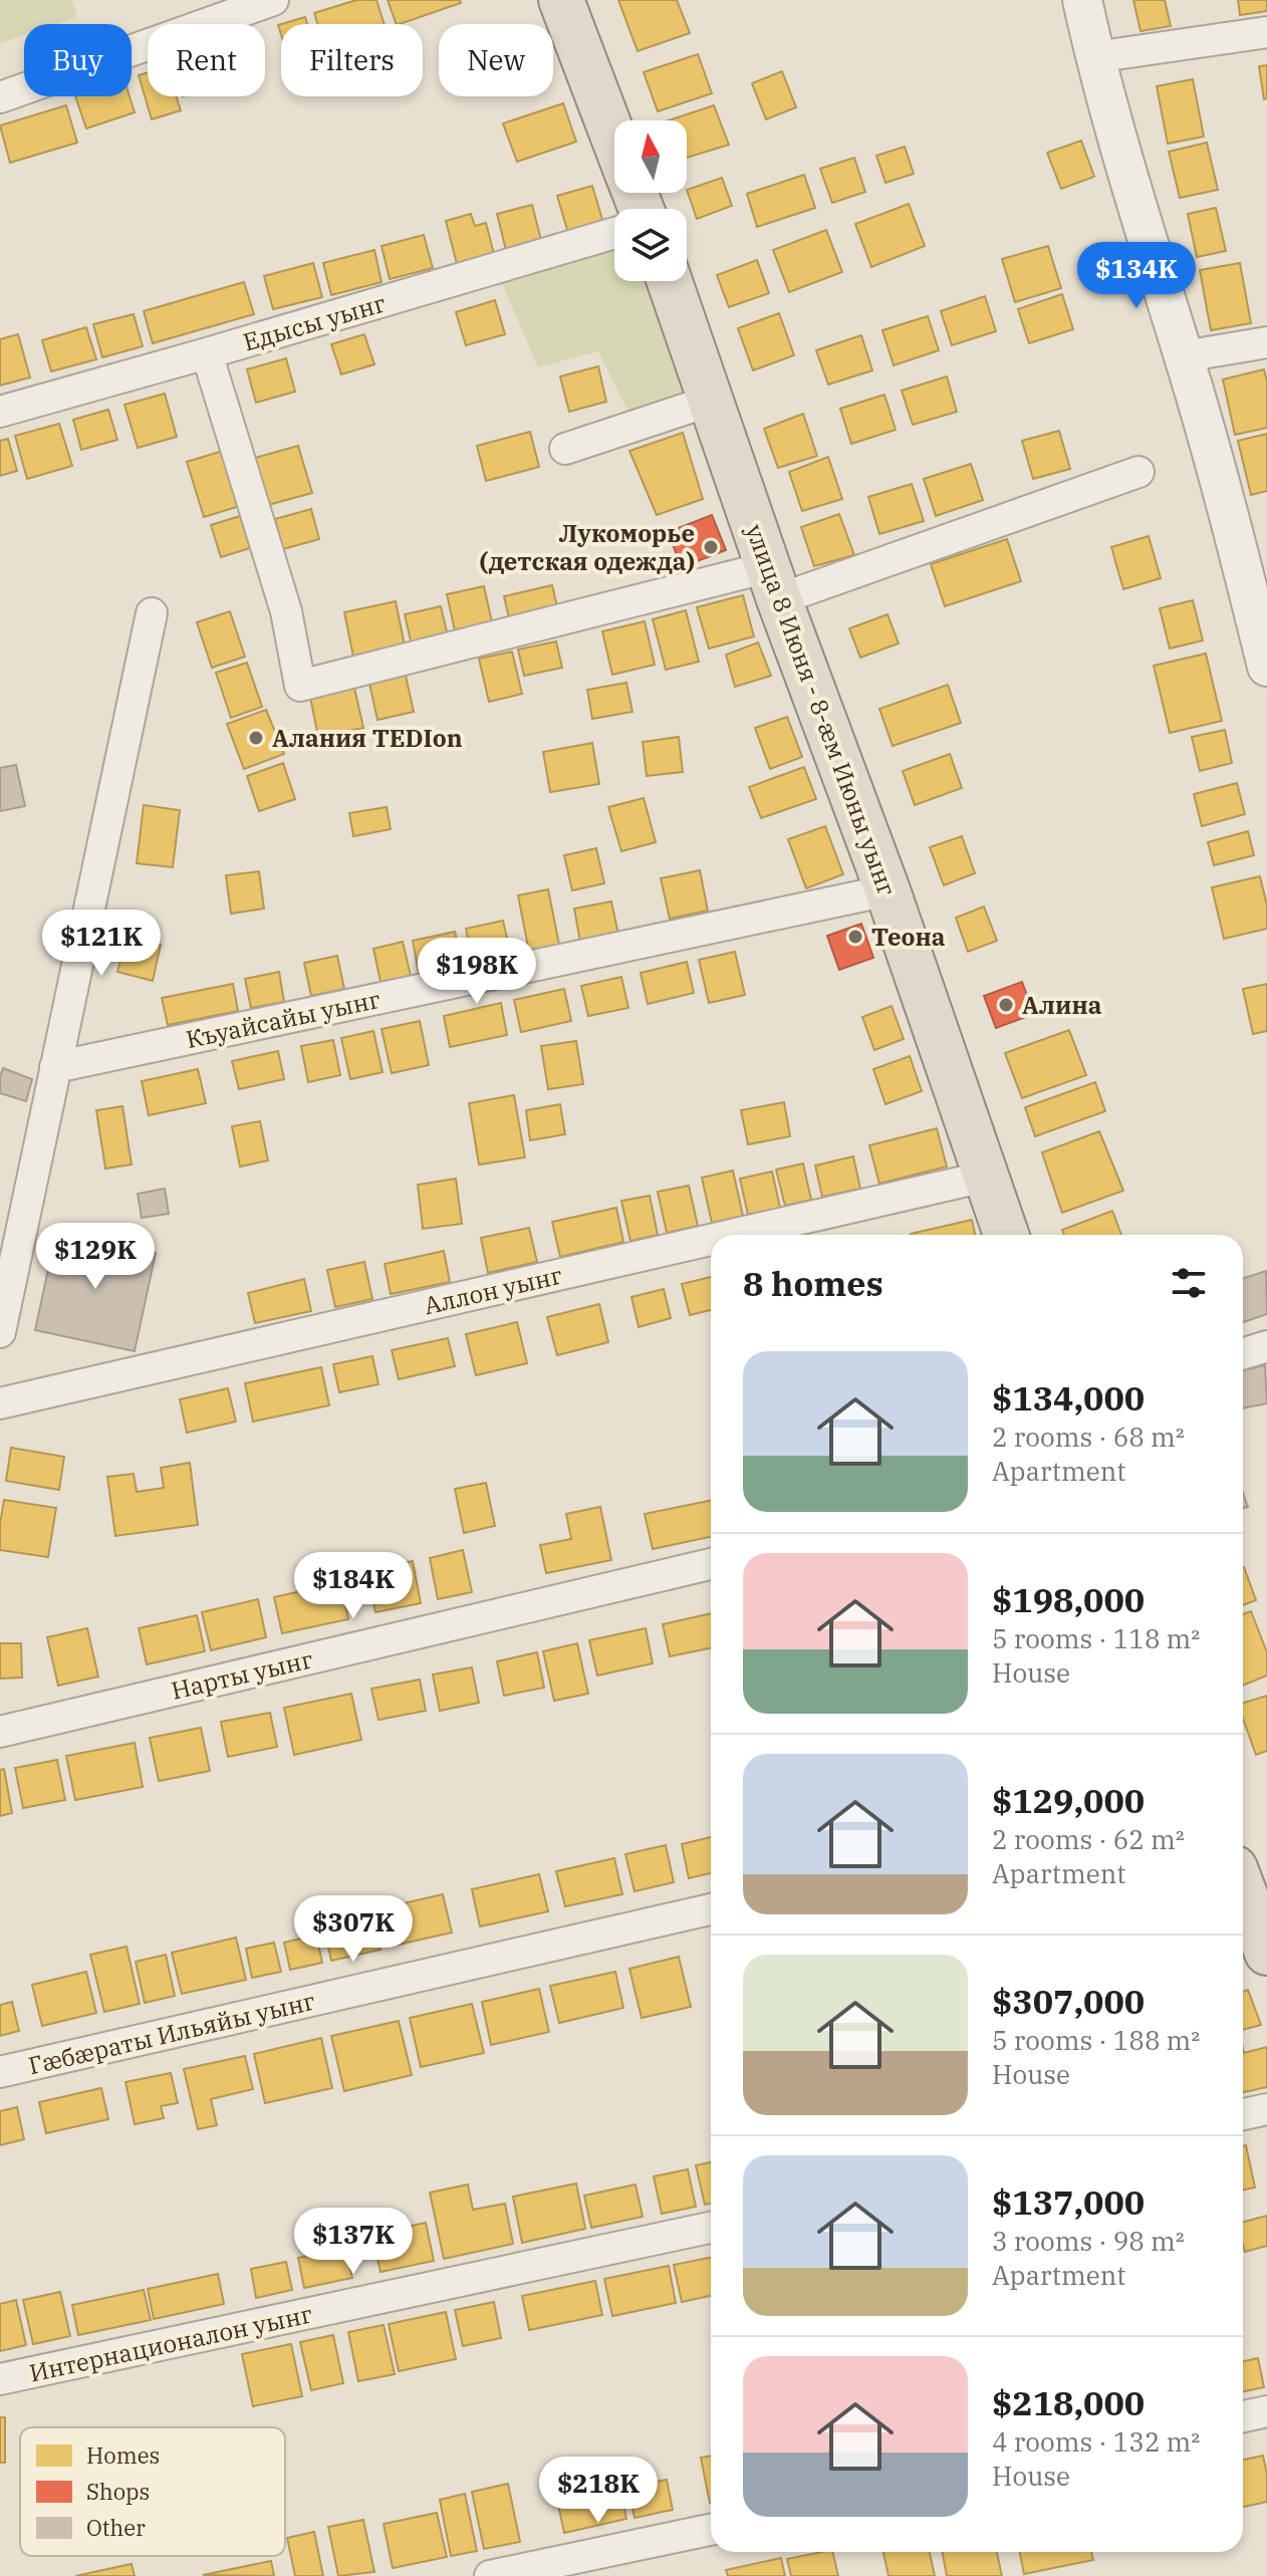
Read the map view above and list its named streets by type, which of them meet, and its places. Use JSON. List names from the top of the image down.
{
  "streets": {
    "highway": ["улица 8 Июня - 8-ӕм Июны уынг"],
    "street": [
      "Едысы уынг",
      "Къуайсайы уынг",
      "Аллон уынг",
      "Нарты уынг",
      "Гæбæраты Ильяйы уынг",
      "Интернационалон уынг"
    ]
  },
  "crossings": [
    ["улица 8 Июня - 8-ӕм Июны уынг", "Къуайсайы уынг"],
    ["улица 8 Июня - 8-ӕм Июны уынг", "Аллон уынг"]
  ],
  "places": [
    "Лукоморье (детская одежда)",
    "Алания ТEDIon",
    "Теона",
    "Алина"
  ],
  "legend": ["Homes", "Shops", "Other"],
  "north": "top",
  "page": {
    "chip": [
      "Buy",
      "Rent",
      "Filters",
      "New"
    ],
    "price": [
      "$134K",
      "$121K",
      "$198K",
      "$129K",
      "$184K",
      "$307K",
      "$137K",
      "$218K"
    ],
    "heading": "8 homes",
    "list": [
      {
        "name": "$134,000",
        "note": "2 rooms · 68 m² · Apartment"
      },
      {
        "name": "$198,000",
        "note": "5 rooms · 118 m² · House"
      },
      {
        "name": "$129,000",
        "note": "2 rooms · 62 m² · Apartment"
      },
      {
        "name": "$307,000",
        "note": "5 rooms · 188 m² · House"
      },
      {
        "name": "$137,000",
        "note": "3 rooms · 98 m² · Apartment"
      },
      {
        "name": "$218,000",
        "note": "4 rooms · 132 m² · House"
      }
    ]
  }
}
